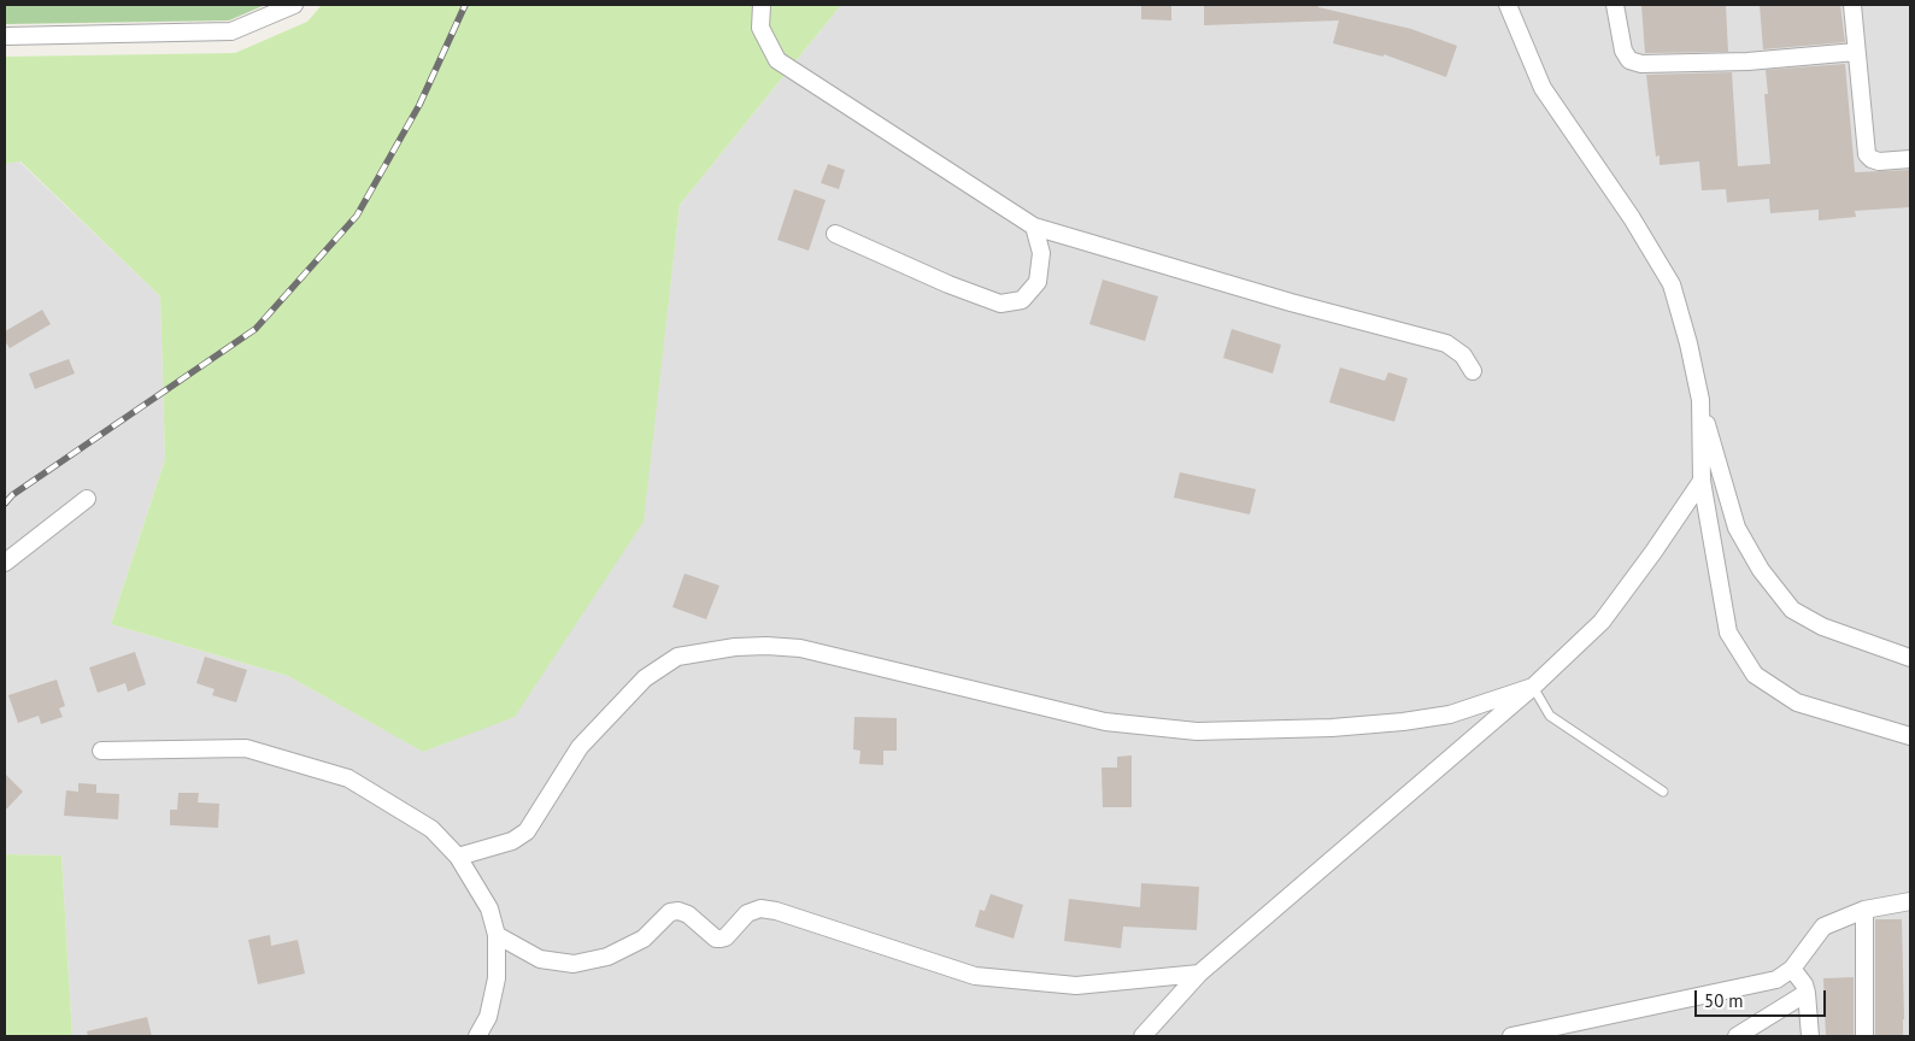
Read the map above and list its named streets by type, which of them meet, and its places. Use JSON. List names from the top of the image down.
{
  "scale_bar": "50 m"
}
